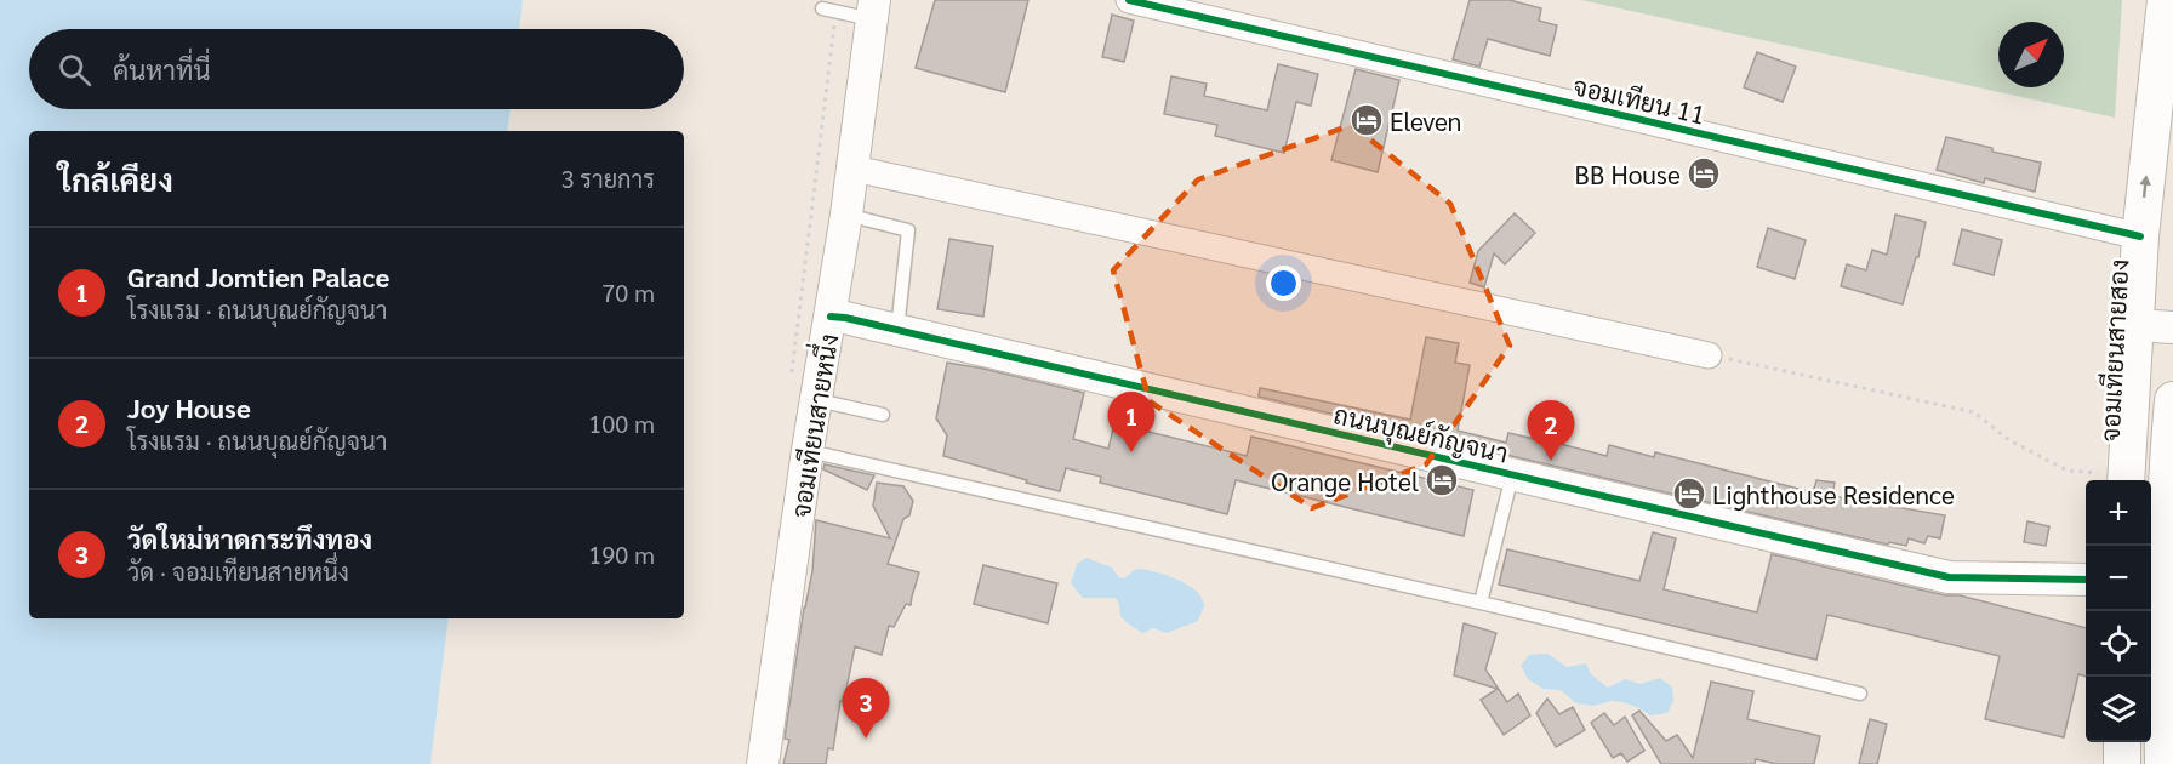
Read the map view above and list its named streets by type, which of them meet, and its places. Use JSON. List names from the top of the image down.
{
  "streets": {
    "main road": ["จอมเทียนสายสอง"],
    "street": ["จอมเทียน 11", "จอมเทียนสายหนึ่ง", "ถนนบุณย์กัญจนา"]
  },
  "crossings": [
    ["จอมเทียน 11", "จอมเทียนสายสอง"],
    ["จอมเทียนสายหนึ่ง", "ถนนบุณย์กัญจนา"]
  ],
  "one_way": ["จอมเทียนสายสอง"],
  "places": {
    "hotel": [
      "Eleven",
      "BB House",
      "Orange Hotel",
      "Lighthouse Residence"
    ]
  },
  "north": "top right",
  "page": {
    "search": "ค้นหาที่นี่",
    "heading": ["ใกล้เคียง", "3 รายการ"],
    "list": [
      {
        "mark": "1",
        "name": "Grand Jomtien Palace",
        "note": "โรงแรม · ถนนบุณย์กัญจนา",
        "value": "70 m"
      },
      {
        "mark": "2",
        "name": "Joy House",
        "note": "โรงแรม · ถนนบุณย์กัญจนา",
        "value": "100 m"
      },
      {
        "mark": "3",
        "name": "วัดใหม่หาดกระทึงทอง",
        "note": "วัด · จอมเทียนสายหนึ่ง",
        "value": "190 m"
      }
    ],
    "pins": ["1", "2", "3"],
    "map_buttons": ["+", "−"]
  }
}
